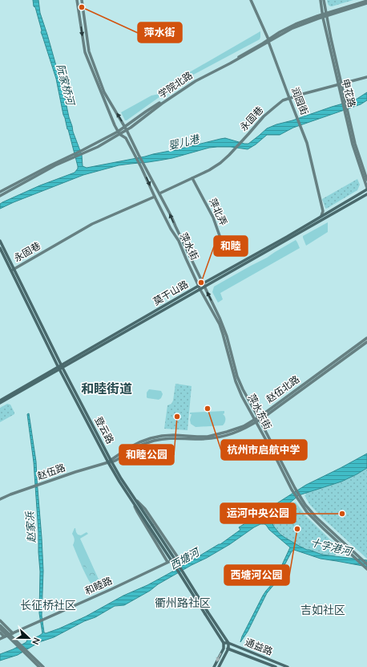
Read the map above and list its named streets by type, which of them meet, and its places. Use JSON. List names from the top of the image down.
{
  "streets": {
    "main road": [
      "学院北路",
      "申花路",
      "润园街",
      "永固巷",
      "萍北弄",
      "萍水街",
      "莫干山路",
      "赵伍北路",
      "萍水东街",
      "登云路",
      "赵伍路",
      "和睦路",
      "通益路"
    ]
  },
  "crossings": [
    ["学院北路", "申花路"],
    ["学院北路", "润园街"],
    ["学院北路", "萍水街"],
    ["申花路", "永固巷"],
    ["申花路", "莫干山路"],
    ["润园街", "永固巷"],
    ["永固巷", "萍北弄"],
    ["永固巷", "萍水街"],
    ["永固巷", "登云路"],
    ["萍水街", "莫干山路"],
    ["萍水街", "萍水东街"],
    ["莫干山路", "萍水东街"],
    ["莫干山路", "登云路"],
    ["赵伍北路", "萍水东街"],
    ["赵伍北路", "登云路"],
    ["赵伍北路", "赵伍路"],
    ["登云路", "赵伍路"],
    ["登云路", "和睦路"],
    ["登云路", "通益路"]
  ],
  "districts": [
    "和睦街道",
    "衢州路社区",
    "长征桥社区",
    "吉如社区"
  ],
  "water": [
    "阮家桥河",
    "婴儿港",
    "赵家浜",
    "十字港河",
    "西塘河"
  ],
  "places": [
    "萍水街",
    "和睦",
    "杭州市启航中学",
    "和睦公园",
    "运河中央公园",
    "西塘河公园"
  ],
  "north": "right"
}
